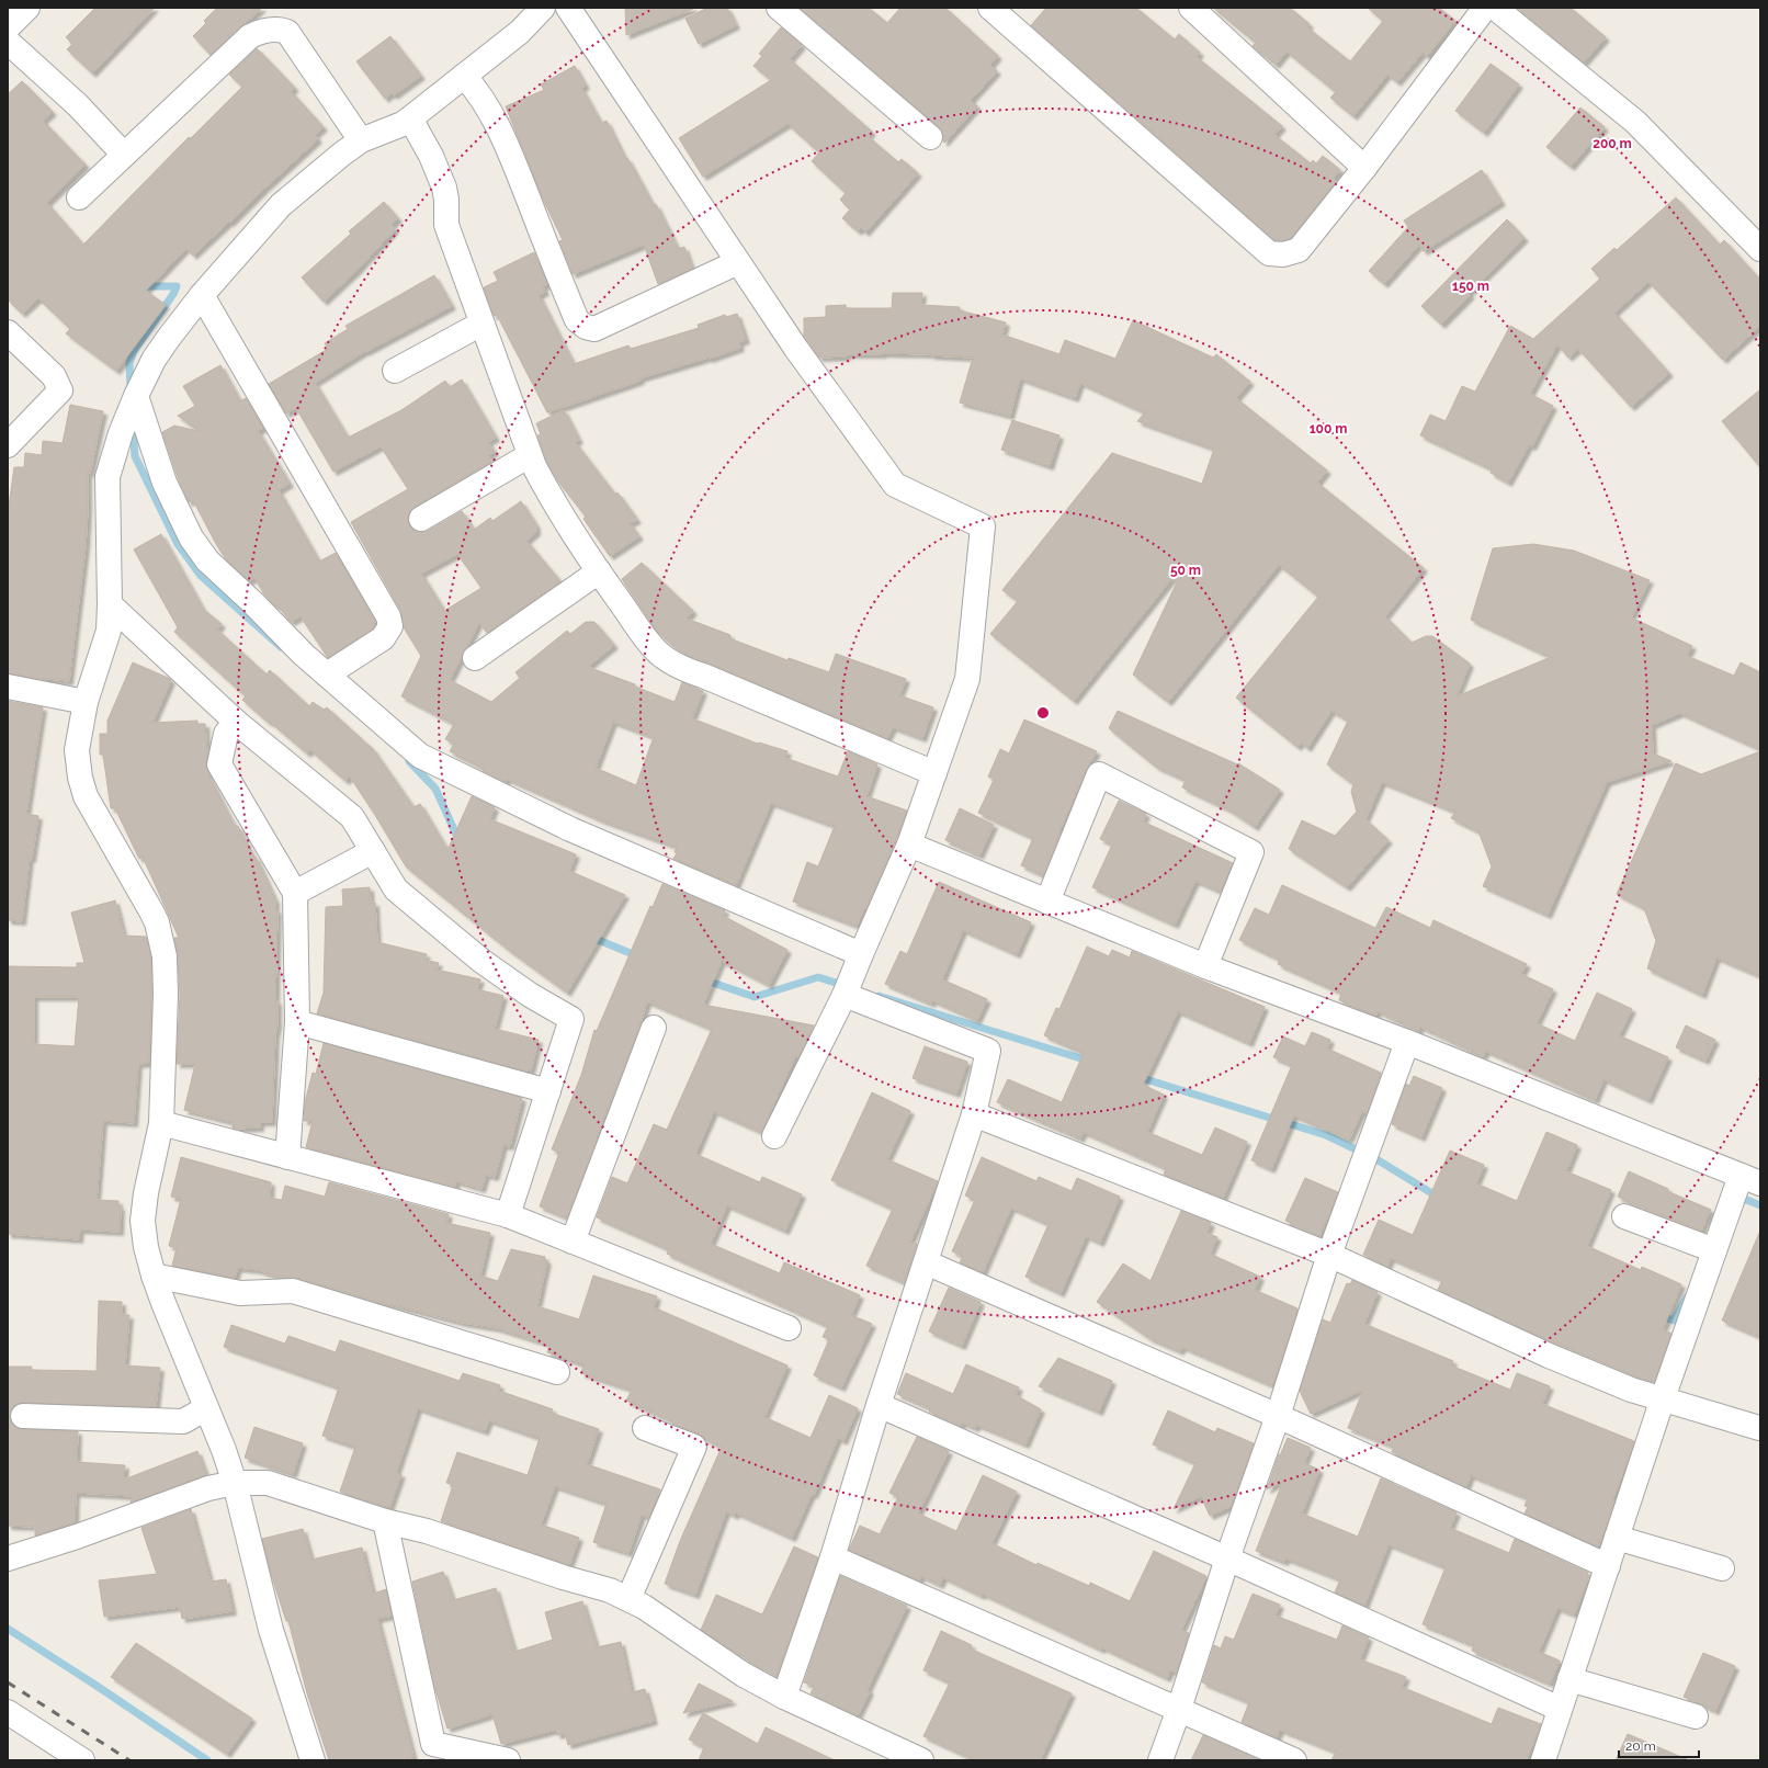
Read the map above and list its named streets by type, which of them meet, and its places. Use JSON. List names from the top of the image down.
{
  "scale_bar": "20 m",
  "rings": [
    "200 m",
    "150 m",
    "100 m",
    "50 m"
  ]
}
